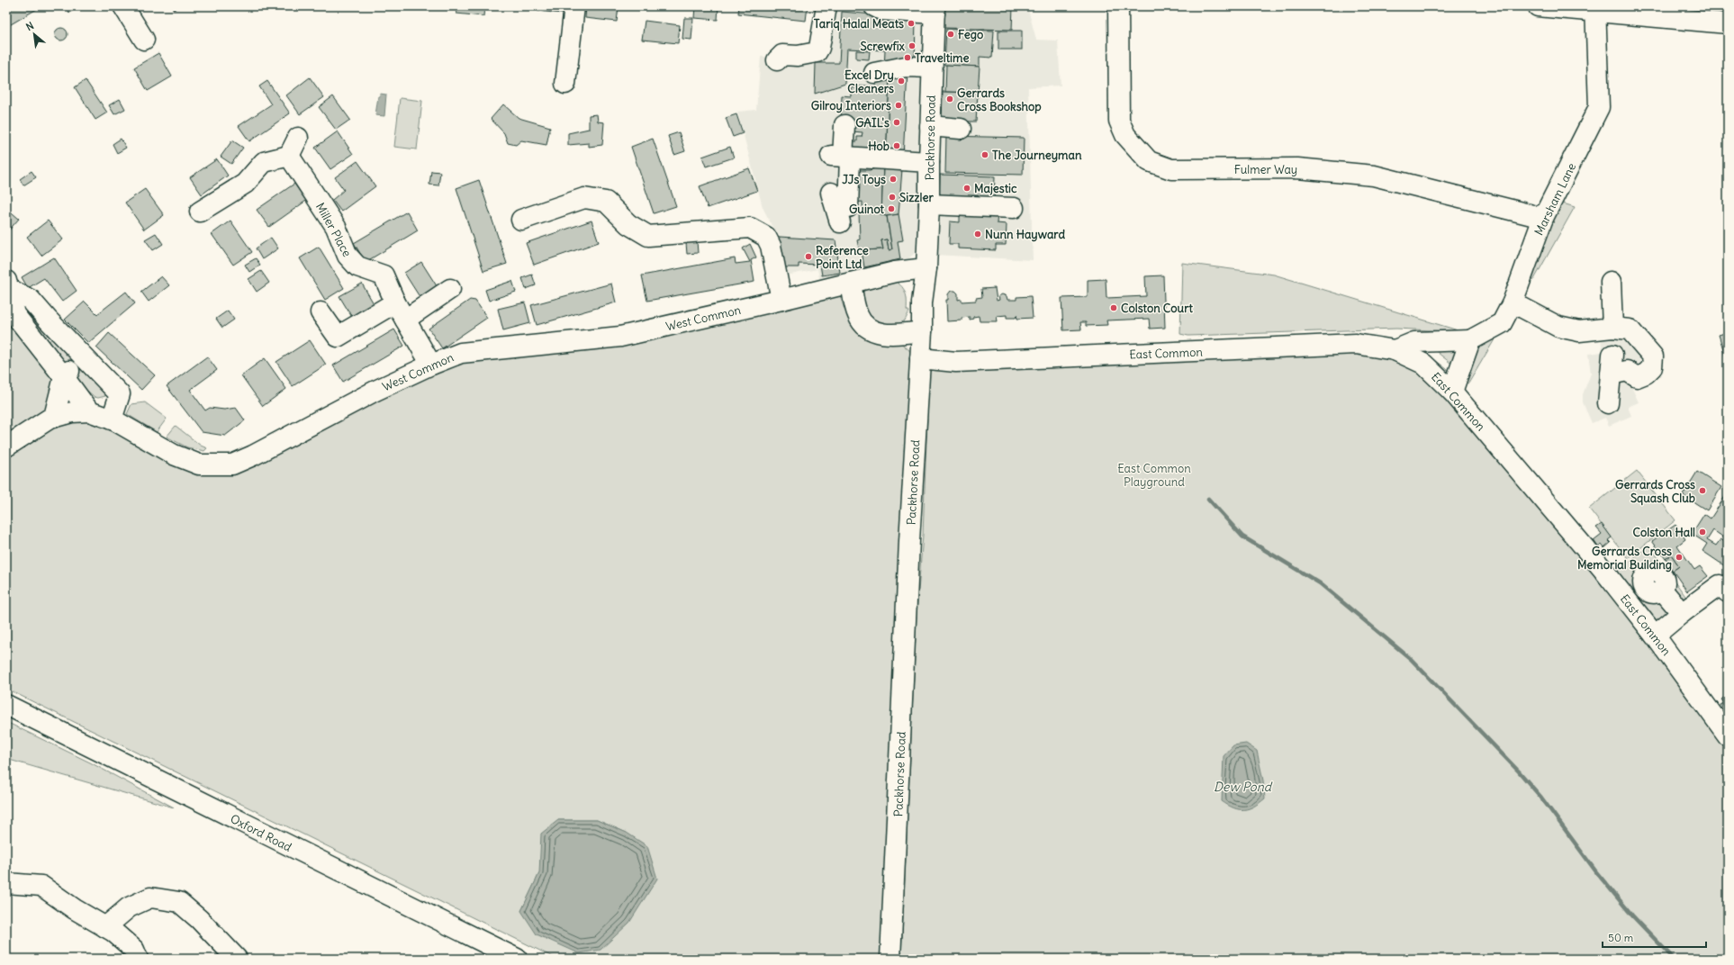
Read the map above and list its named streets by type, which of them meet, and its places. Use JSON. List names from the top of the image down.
{
  "streets": {
    "street": [
      "Packhorse Road",
      "Fulmer Way",
      "Marsham Lane",
      "Miller Place",
      "West Common",
      "East Common",
      "Oxford Road"
    ]
  },
  "crossings": [
    ["Packhorse Road", "West Common"],
    ["Packhorse Road", "East Common"],
    ["Fulmer Way", "Marsham Lane"],
    ["Miller Place", "West Common"]
  ],
  "water": ["Dew Pond"],
  "parks": ["East Common Playground"],
  "places": [
    "Tariq Halal Meats",
    "Fego",
    "Screwfix",
    "Traveltime",
    "Excel Dry Cleaners",
    "Gerrards Cross Bookshop",
    "Gilroy Interiors",
    "GAIL's",
    "Hob",
    "The Journeyman",
    "JJs Toys",
    "Majestic",
    "Sizzler",
    "Guinot",
    "Nunn Hayward",
    "Reference Point Ltd",
    "Colston Court",
    "Gerrards Cross Squash Club",
    "Colston Hall",
    "Gerrards Cross Memorial Building"
  ],
  "scale_bar": "50 m",
  "north": "top left"
}
